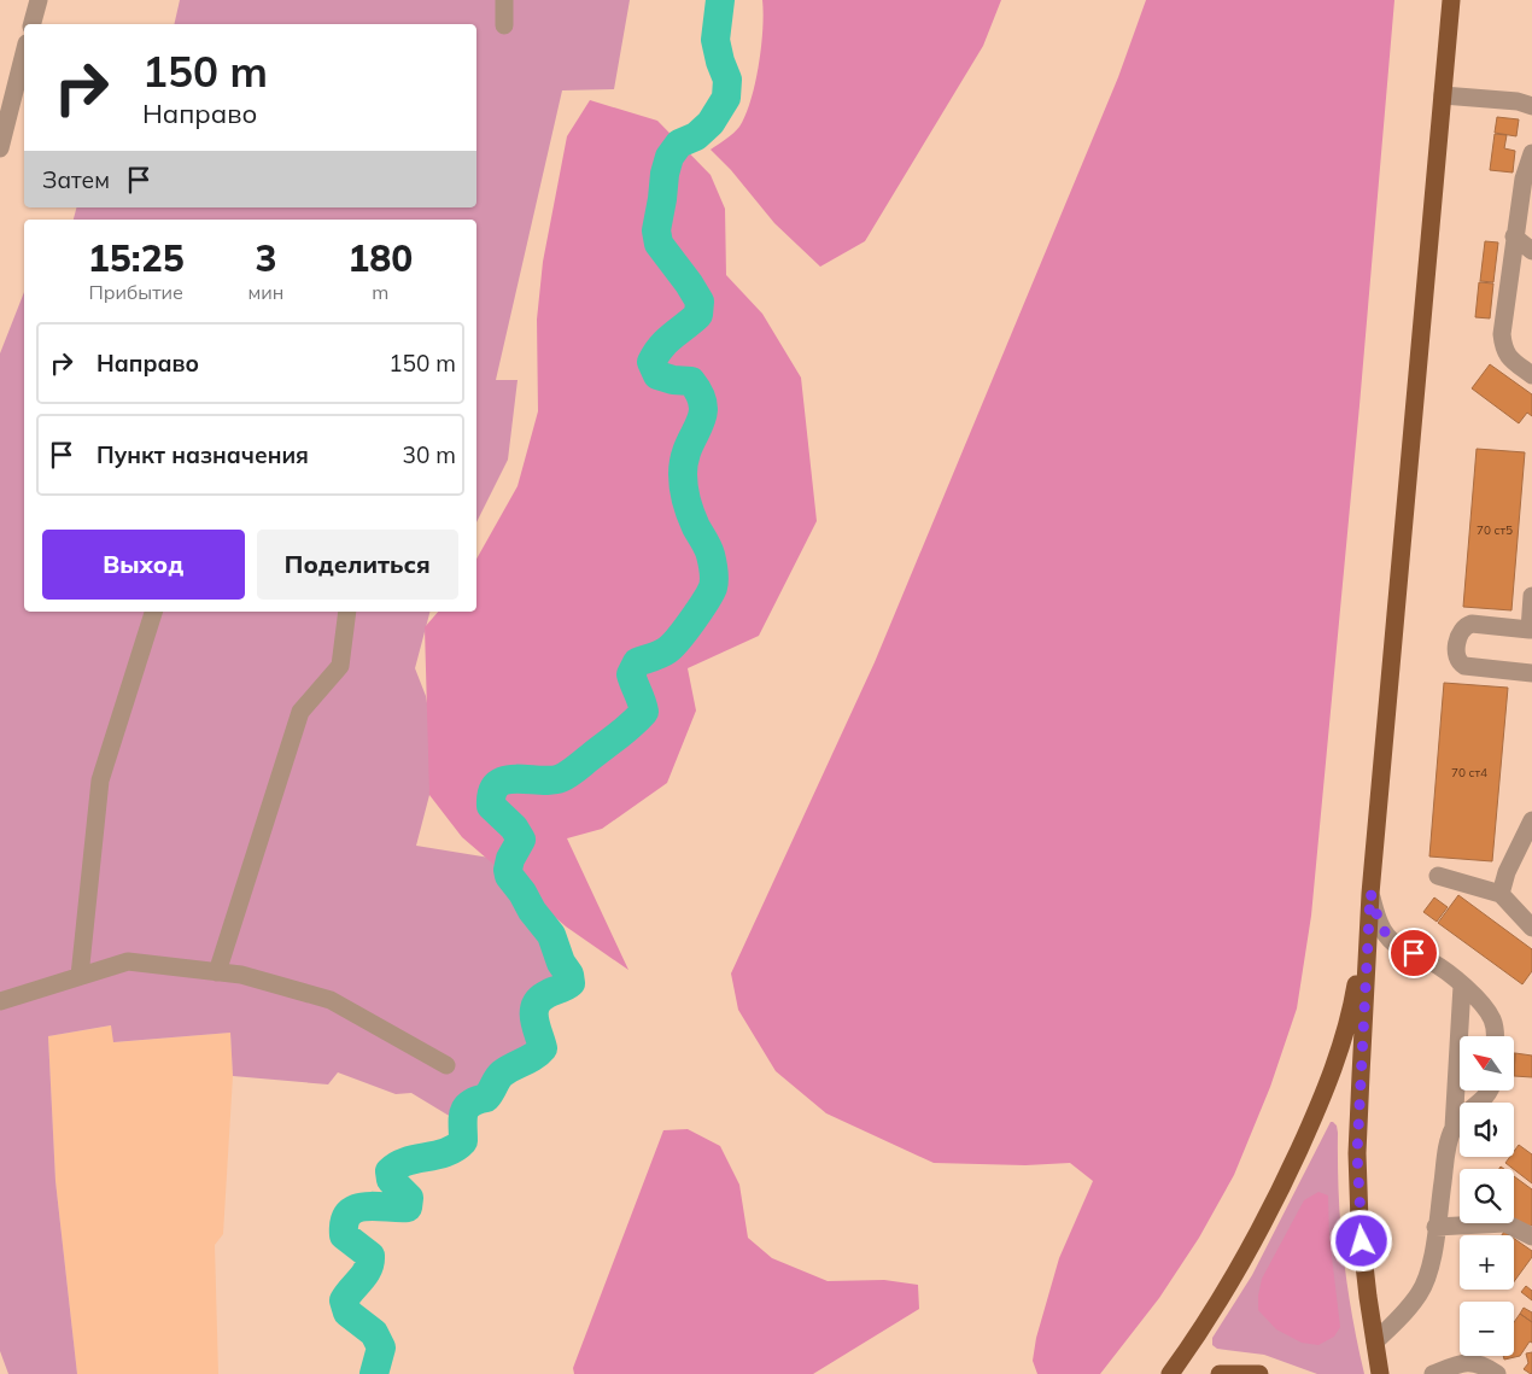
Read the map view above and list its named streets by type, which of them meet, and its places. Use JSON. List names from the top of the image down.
{
  "house_numbers": ["70 ст5", "70 ст4"],
  "north": "top left",
  "page": {
    "turn": ["150 m", "Направо"],
    "then": "Затем",
    "eta": [
      "15:25",
      "Прибытие",
      "3",
      "мин",
      "180",
      "m"
    ],
    "list": [
      {
        "name": "Направо",
        "value": "150 m"
      },
      {
        "name": "Пункт назначения",
        "value": "30 m"
      }
    ],
    "buttons": ["Выход", "Поделиться"],
    "map_buttons": ["+", "−"]
  }
}
